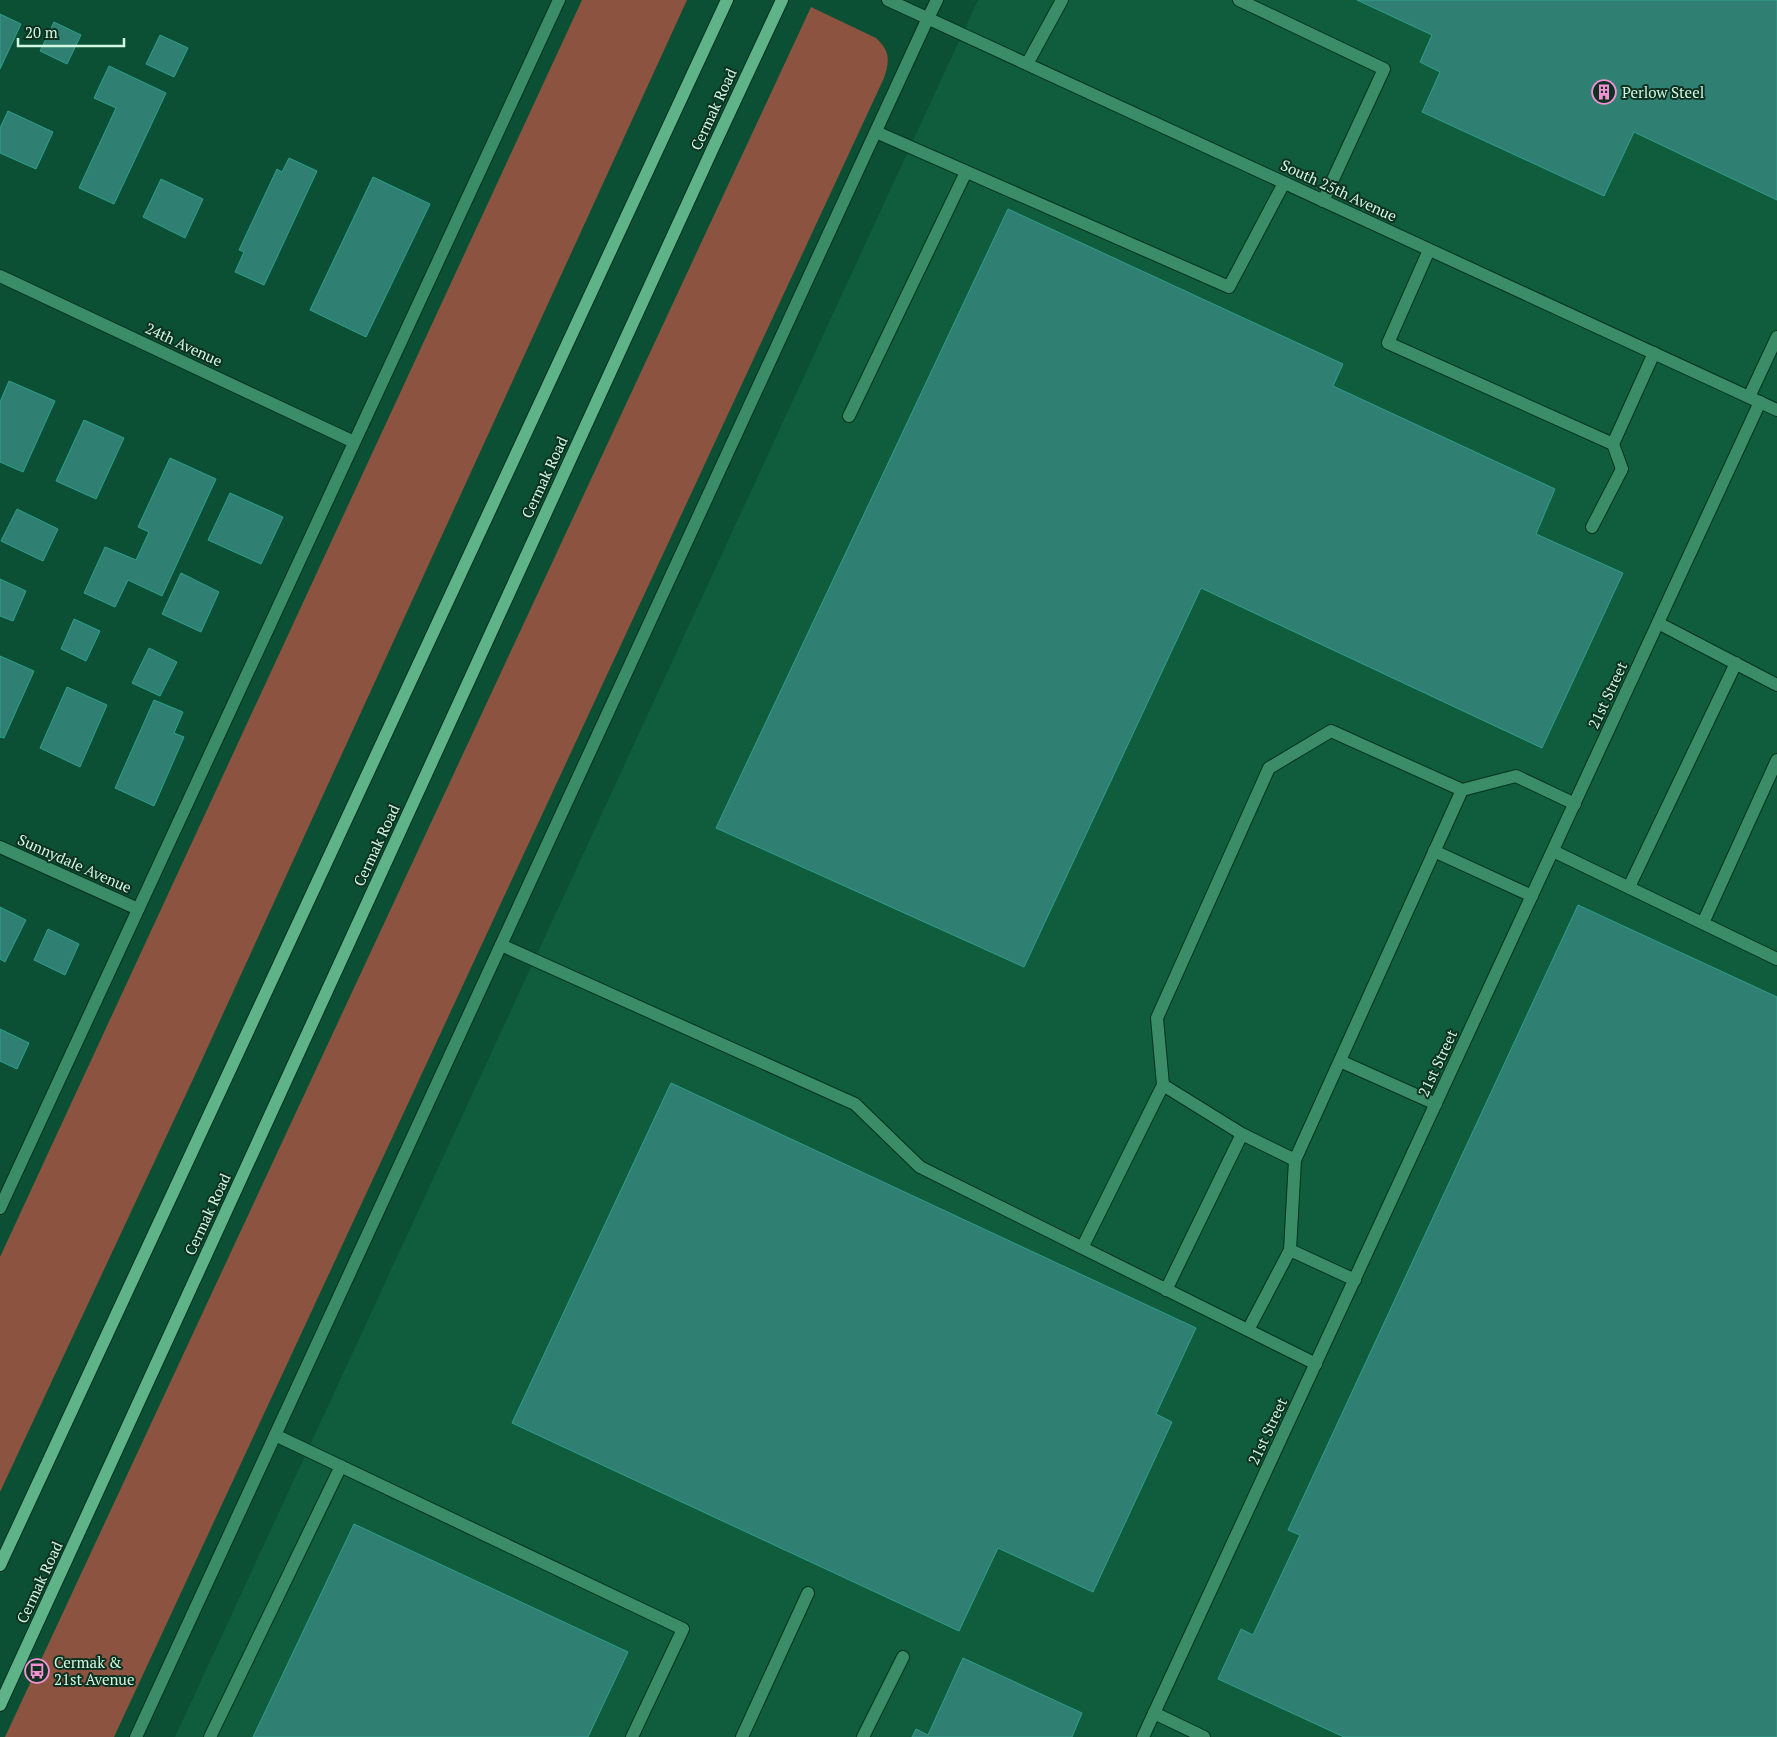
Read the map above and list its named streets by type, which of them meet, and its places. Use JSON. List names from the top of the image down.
{
  "streets": {
    "main road": [
      "Cermak Road",
      "South 25th Avenue",
      "24th Avenue",
      "21st Street",
      "Sunnydale Avenue"
    ]
  },
  "crossings": [
    ["South 25th Avenue", "21st Street"]
  ],
  "places": {
    "building": ["Perlow Steel"],
    "bus stop": ["Cermak & 21st Avenue"]
  },
  "scale_bar": "20 m"
}
